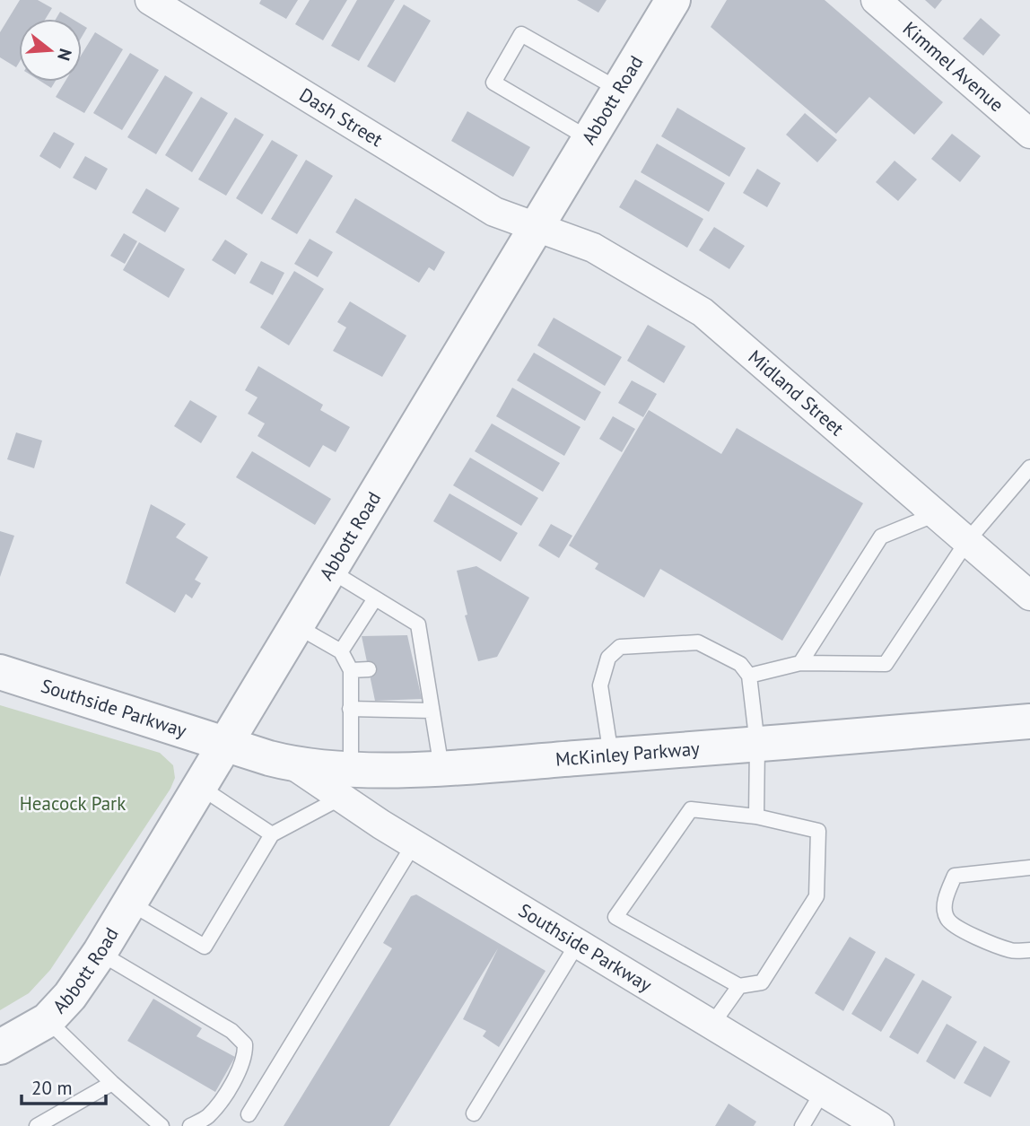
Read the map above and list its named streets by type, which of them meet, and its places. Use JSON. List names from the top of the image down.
{
  "streets": {
    "street": [
      "Kimmel Avenue",
      "Abbott Road",
      "Dash Street",
      "Midland Street",
      "Southside Parkway",
      "McKinley Parkway"
    ]
  },
  "crossings": [
    ["Abbott Road", "Dash Street"],
    ["Abbott Road", "Midland Street"],
    ["Abbott Road", "Southside Parkway"],
    ["Abbott Road", "McKinley Parkway"],
    ["Dash Street", "Midland Street"],
    ["Southside Parkway", "McKinley Parkway"]
  ],
  "parks": ["Heacock Park"],
  "scale_bar": "20 m",
  "north": "right"
}
